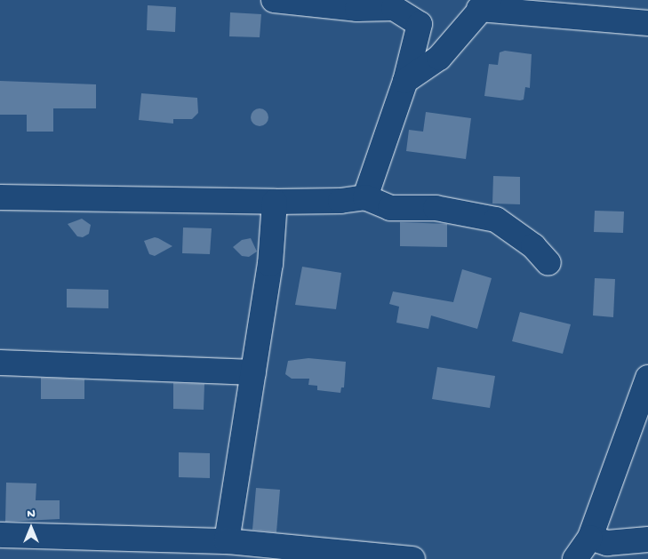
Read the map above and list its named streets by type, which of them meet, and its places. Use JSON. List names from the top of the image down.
{
  "north": "top"
}
